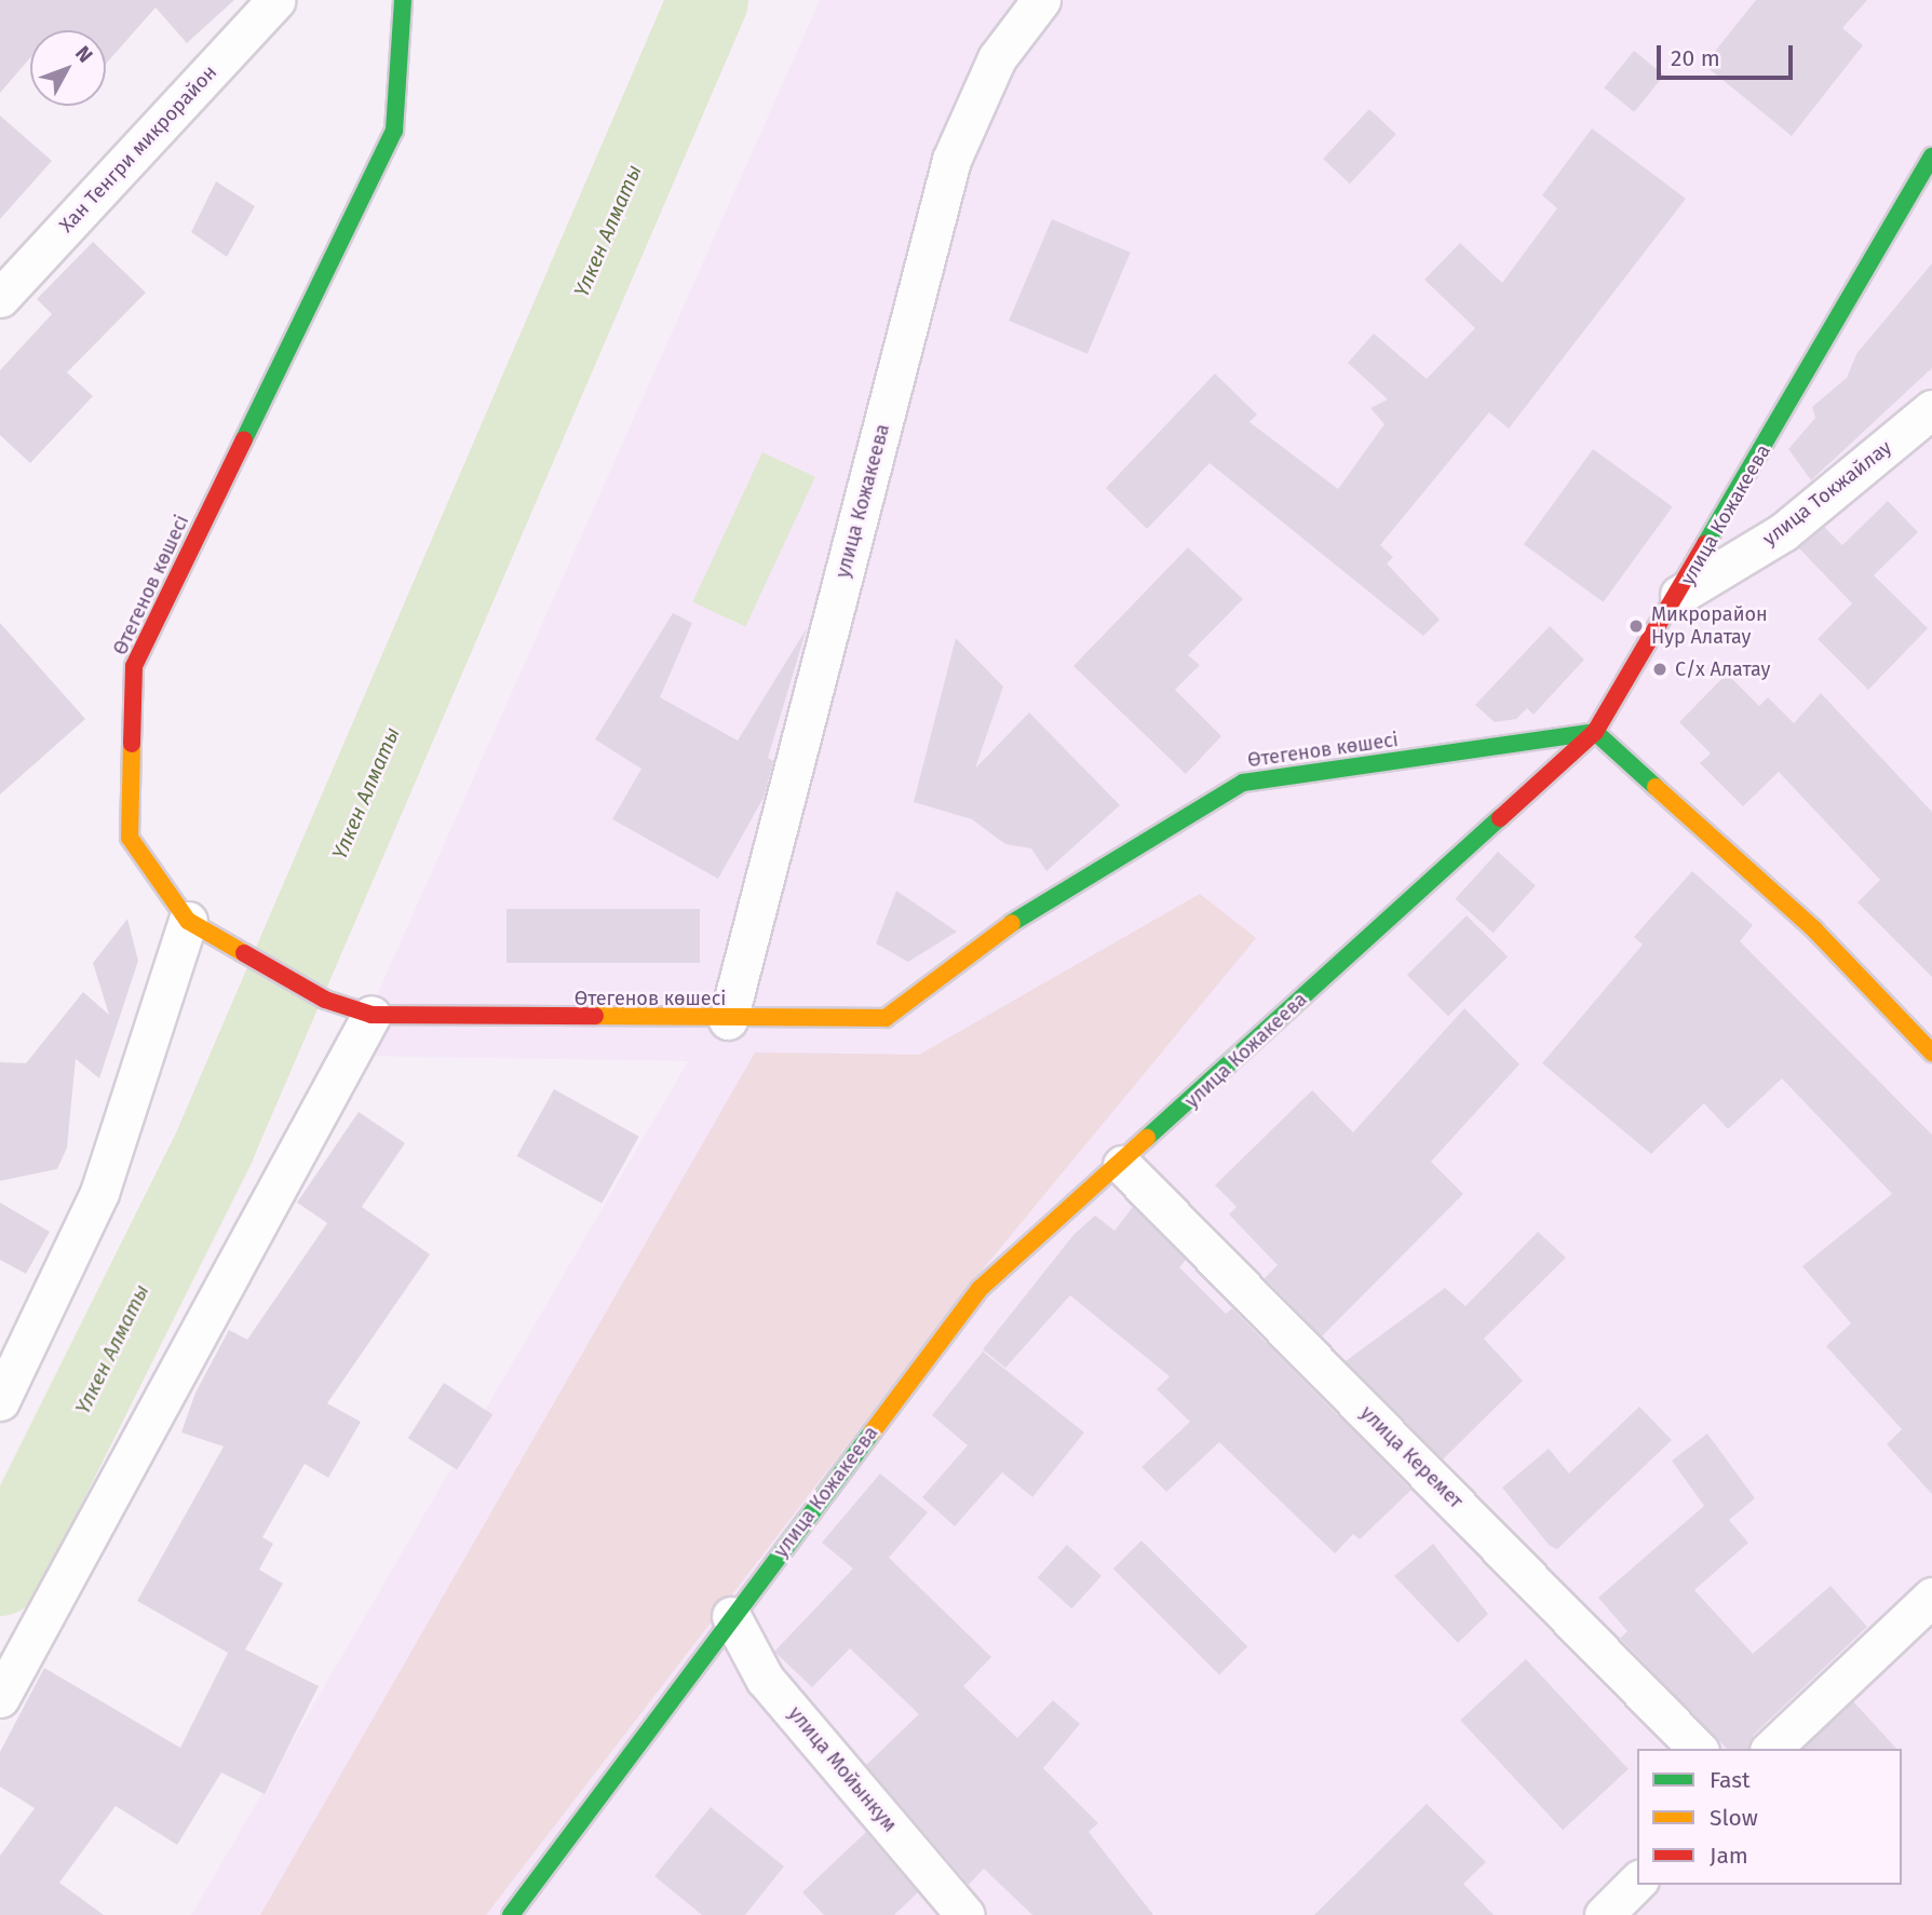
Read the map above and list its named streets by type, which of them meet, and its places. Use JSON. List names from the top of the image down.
{
  "streets": {
    "street": [
      "Хан Тенгри микрорайон",
      "улица Токжайлау",
      "улица Кожакеева",
      "Өтегенов көшесі",
      "улица Керемет",
      "улица Мойынкум"
    ]
  },
  "crossings": [
    ["улица Токжайлау", "улица Кожакеева"],
    ["улица Кожакеева", "Өтегенов көшесі"],
    ["улица Кожакеева", "улица Керемет"],
    ["улица Кожакеева", "улица Мойынкум"]
  ],
  "water": ["Үлкен Алматы"],
  "places": ["Микрорайон Нур Алатау", "С/х Алатау"],
  "legend": ["Fast", "Slow", "Jam"],
  "scale_bar": "20 m",
  "north": "top right"
}
